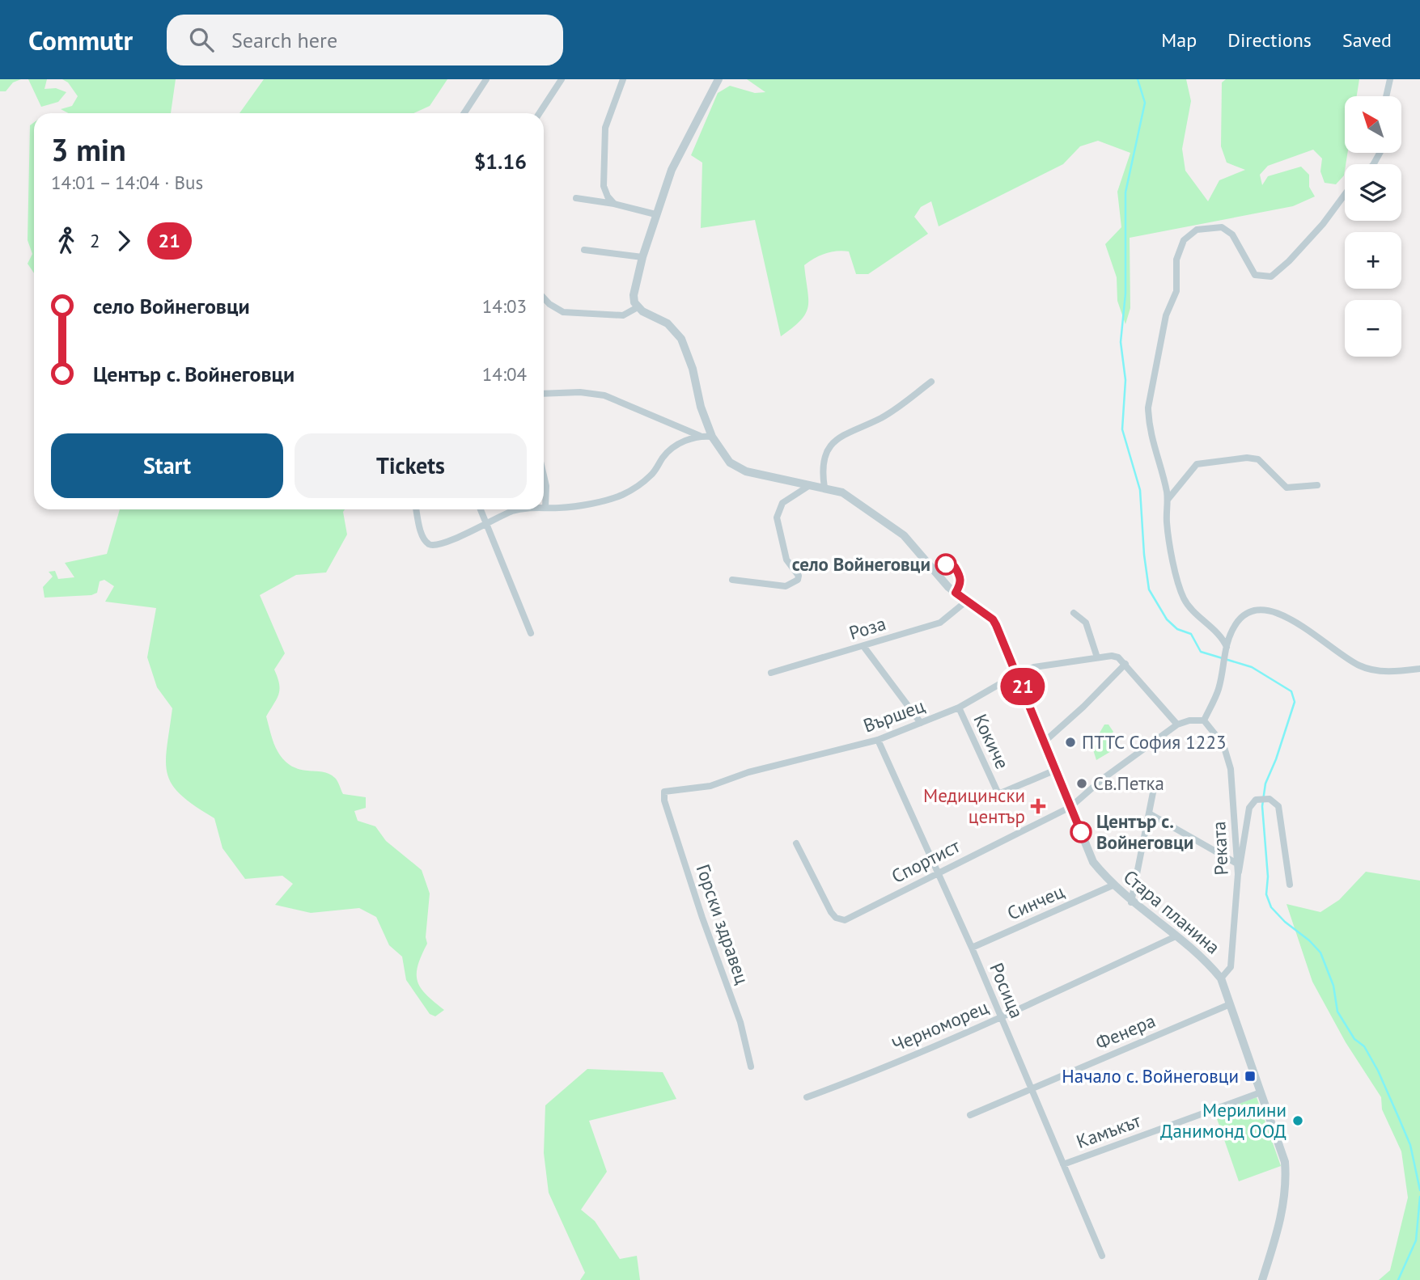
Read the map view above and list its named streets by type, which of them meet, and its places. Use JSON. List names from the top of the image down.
{
  "streets": {
    "street": [
      "Роза",
      "Вършец",
      "Кокиче",
      "Реката",
      "Спортист",
      "Синчец",
      "Стара планина",
      "Горски здравец",
      "Росица",
      "Черноморец",
      "Фенера",
      "Камъкът"
    ]
  },
  "crossings": [
    ["Роза", "Стара планина"],
    ["Вършец", "Кокиче"],
    ["Вършец", "Стара планина"],
    ["Вършец", "Горски здравец"],
    ["Вършец", "Росица"],
    ["Кокиче", "Стара планина"],
    ["Реката", "Спортист"],
    ["Реката", "Стара планина"],
    ["Спортист", "Стара планина"],
    ["Спортист", "Росица"],
    ["Синчец", "Стара планина"],
    ["Синчец", "Росица"],
    ["Стара планина", "Черноморец"],
    ["Стара планина", "Фенера"],
    ["Стара планина", "Камъкът"],
    ["Росица", "Черноморец"],
    ["Росица", "Фенера"],
    ["Росица", "Камъкът"]
  ],
  "places": {
    "other": [
      "село Войнеговци",
      "ПТТС София 1223",
      "Св.Петка",
      "Център с. Войнеговци",
      "Мерилини Данимонд ООД"
    ],
    "health": ["Медицински център"],
    "transit": ["Начало с. Войнеговци"]
  },
  "lines": ["bus line 21"],
  "north": "top left",
  "page": {
    "header": "Commutr",
    "search": "Search here",
    "nav": ["Map", "Directions", "Saved"],
    "on_map": "21",
    "map_buttons": ["+", "−"],
    "heading": ["3 min", "14:01 – 14:04 · Bus", "$1.16"],
    "legs": ["2", "21"],
    "list": [
      {
        "name": "село Войнеговци",
        "value": "14:03"
      },
      {
        "name": "Център с. Войнеговци",
        "value": "14:04"
      }
    ],
    "buttons": ["Start", "Tickets"]
  }
}
